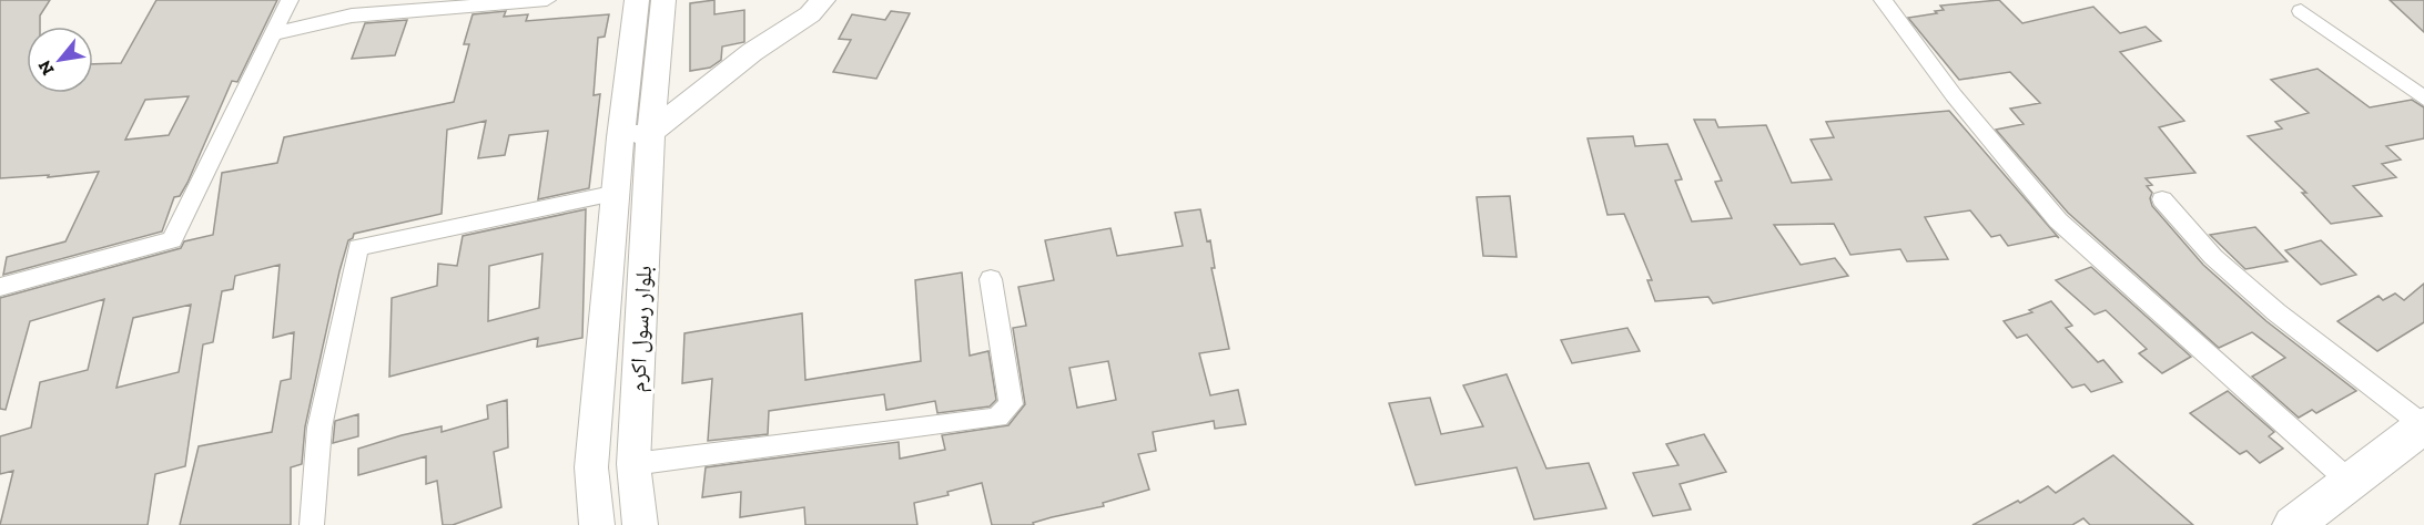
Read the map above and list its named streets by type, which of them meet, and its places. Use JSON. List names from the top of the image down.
{
  "streets": {
    "main road": ["بلوار رسول اکرم"]
  },
  "north": "bottom left"
}
